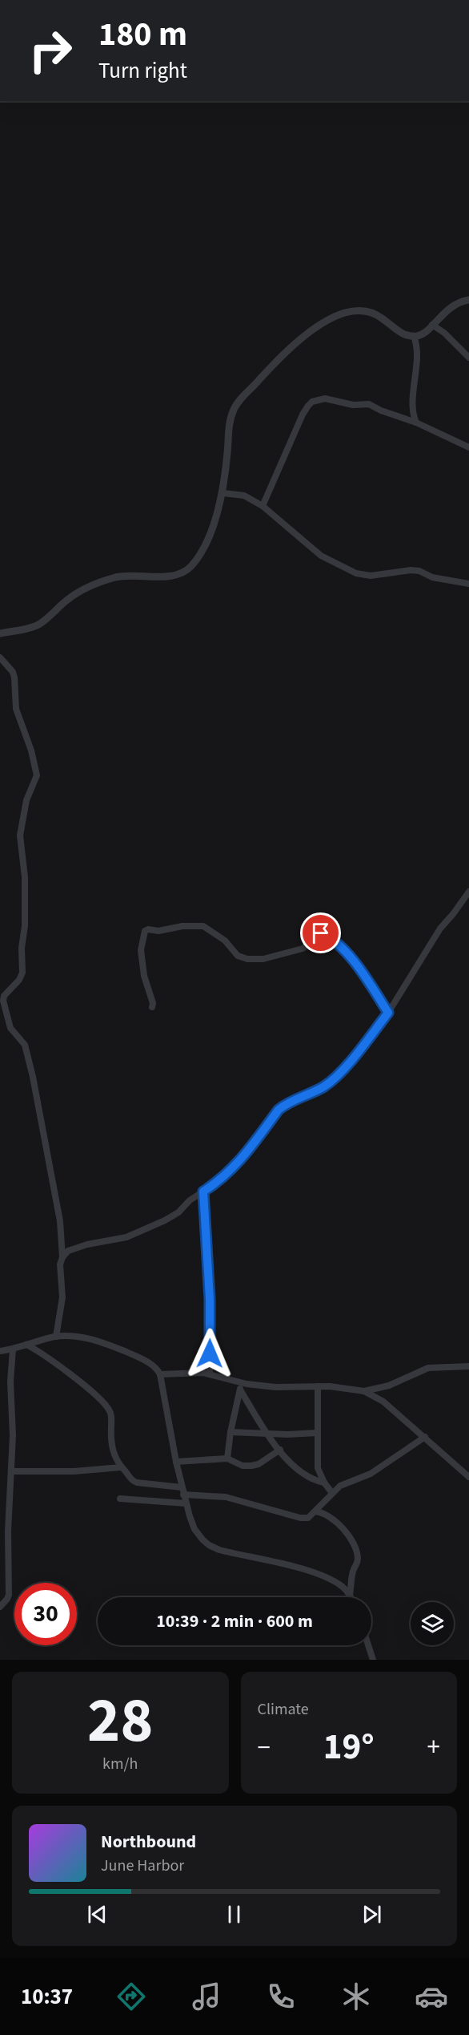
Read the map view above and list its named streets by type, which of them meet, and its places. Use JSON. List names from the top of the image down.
{
  "page": {
    "turn": ["180 m", "Turn right"],
    "limit": "30",
    "trip": "10:39 · 2 min · 600 m",
    "tile": [
      ["28", "km/h"],
      "Climate"
    ],
    "heat": ["−", "19°", "+"],
    "song": ["Northbound", "June Harbor"],
    "tabs": "10:37"
  }
}
